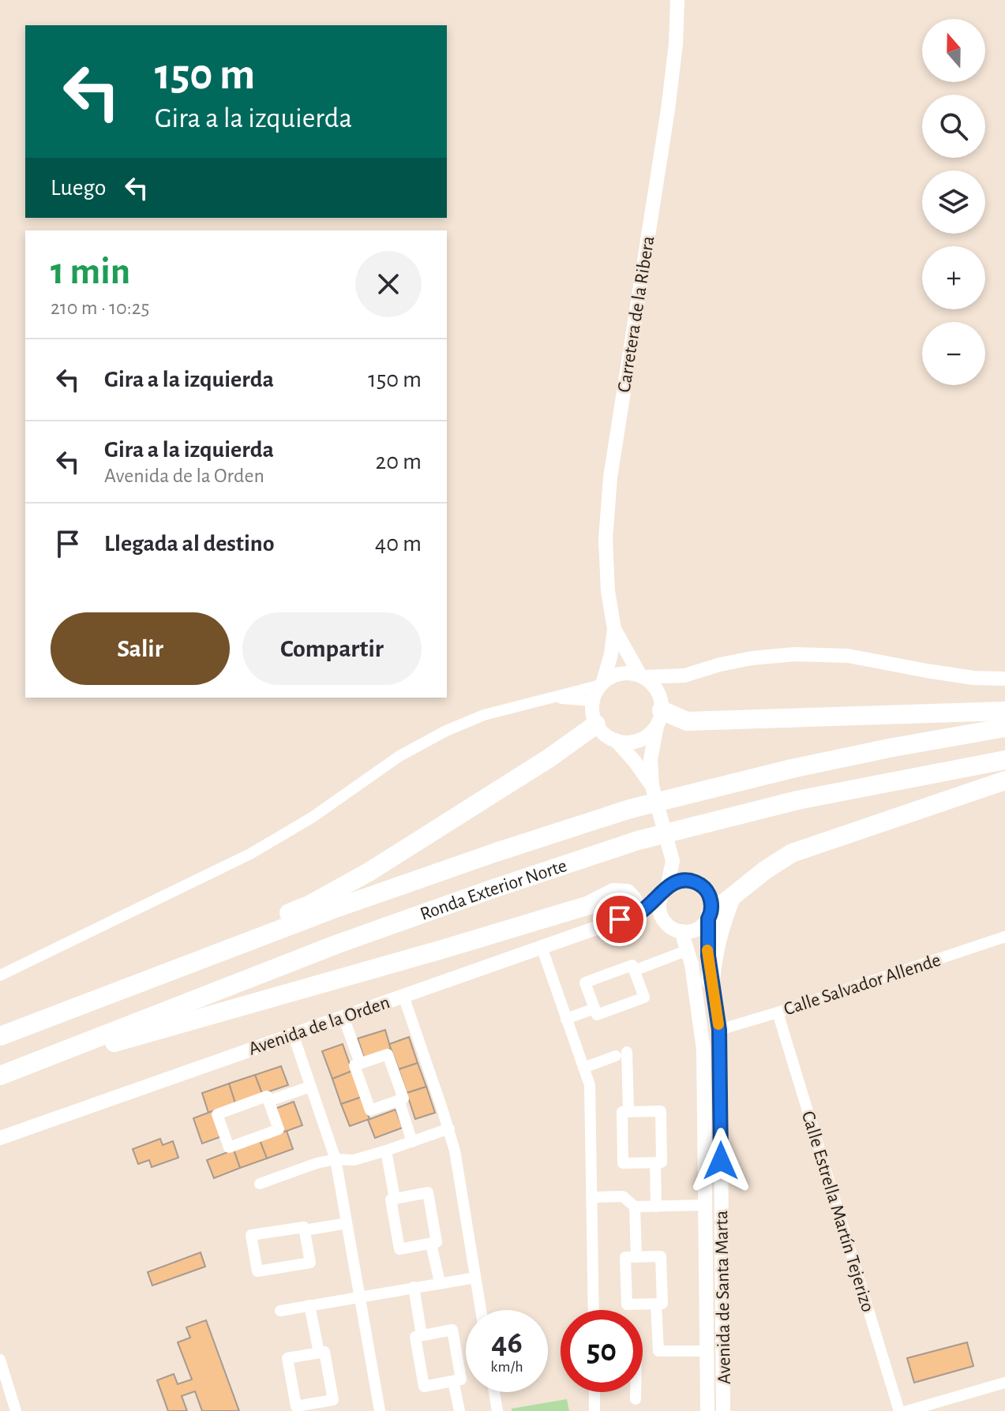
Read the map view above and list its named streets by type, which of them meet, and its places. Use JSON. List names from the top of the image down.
{
  "streets": {
    "highway": ["Ronda Exterior Norte"],
    "street": [
      "Carretera de la Ribera",
      "Calle Salvador Allende",
      "Avenida de la Orden",
      "Calle Estrella Martín Tejerizo",
      "Avenida de Santa Marta"
    ]
  },
  "crossings": [
    ["Calle Salvador Allende", "Calle Estrella Martín Tejerizo"],
    ["Calle Salvador Allende", "Avenida de Santa Marta"],
    ["Avenida de la Orden", "Avenida de Santa Marta"]
  ],
  "north": "top",
  "page": {
    "map_buttons": ["+", "−"],
    "turn": ["150 m", "Gira a la izquierda"],
    "then": "Luego",
    "heading": ["1 min", "210 m · 10:25"],
    "list": [
      {
        "name": "Gira a la izquierda",
        "value": "150 m"
      },
      {
        "name": "Gira a la izquierda",
        "note": "Avenida de la Orden",
        "value": "20 m"
      },
      {
        "name": "Llegada al destino",
        "value": "40 m"
      }
    ],
    "buttons": ["Salir", "Compartir"],
    "speed": "46 km/h",
    "limit": "50"
  }
}
